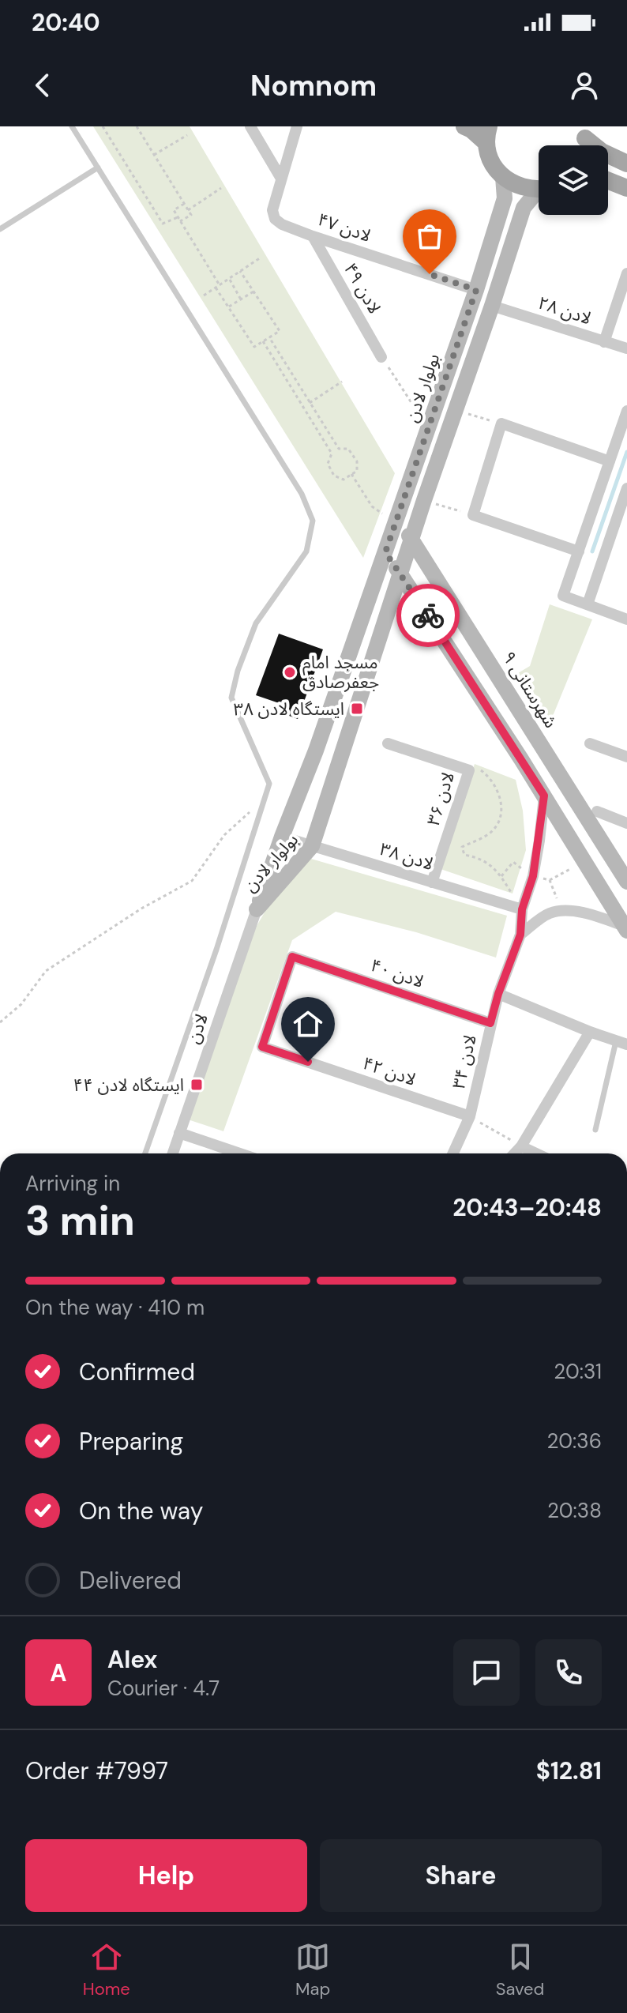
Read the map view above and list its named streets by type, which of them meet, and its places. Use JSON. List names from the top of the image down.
{
  "streets": {
    "street": [
      "لادن ۴۷",
      "لادن ۴۹",
      "لادن ۲۸",
      "بولوار لادن",
      "شهرستانی ۹",
      "لادن ۳۶",
      "لادن ۳۸",
      "لادن ۴۰",
      "لادن",
      "لادن ۳۴",
      "لادن ۴۲"
    ]
  },
  "crossings": [
    ["لادن ۴۷", "لادن ۴۹"],
    ["لادن ۴۷", "بولوار لادن"],
    ["لادن ۲۸", "بولوار لادن"],
    ["بولوار لادن", "شهرستانی ۹"],
    ["بولوار لادن", "لادن ۳۸"],
    ["بولوار لادن", "لادن"],
    ["لادن ۳۶", "لادن ۳۸"],
    ["لادن ۳۸", "لادن ۳۴"],
    ["لادن ۴۰", "لادن ۳۴"],
    ["لادن ۴۰", "لادن ۴۲"],
    ["لادن ۳۴", "لادن ۴۲"]
  ],
  "places": {
    "other": ["مسجد امام جعفرصادق"],
    "transit": ["ایستگاه لادن ۳۸", "ایستگاه لادن ۴۴"]
  },
  "page": {
    "status": "20:40",
    "header": "Nomnom",
    "heading": ["3 min", "Arriving in", "20:43–20:48"],
    "panel": [
      "Alex",
      "Courier · 4.7",
      "Order #7997",
      "$12.81"
    ],
    "bar": "On the way · 410 m",
    "list": [
      ["Confirmed", "20:31"],
      ["Preparing", "20:36"],
      ["On the way", "20:38"],
      "Delivered"
    ],
    "round": "A",
    "buttons": ["Help", "Share"],
    "tabs": ["Home", "Map", "Saved"]
  }
}
